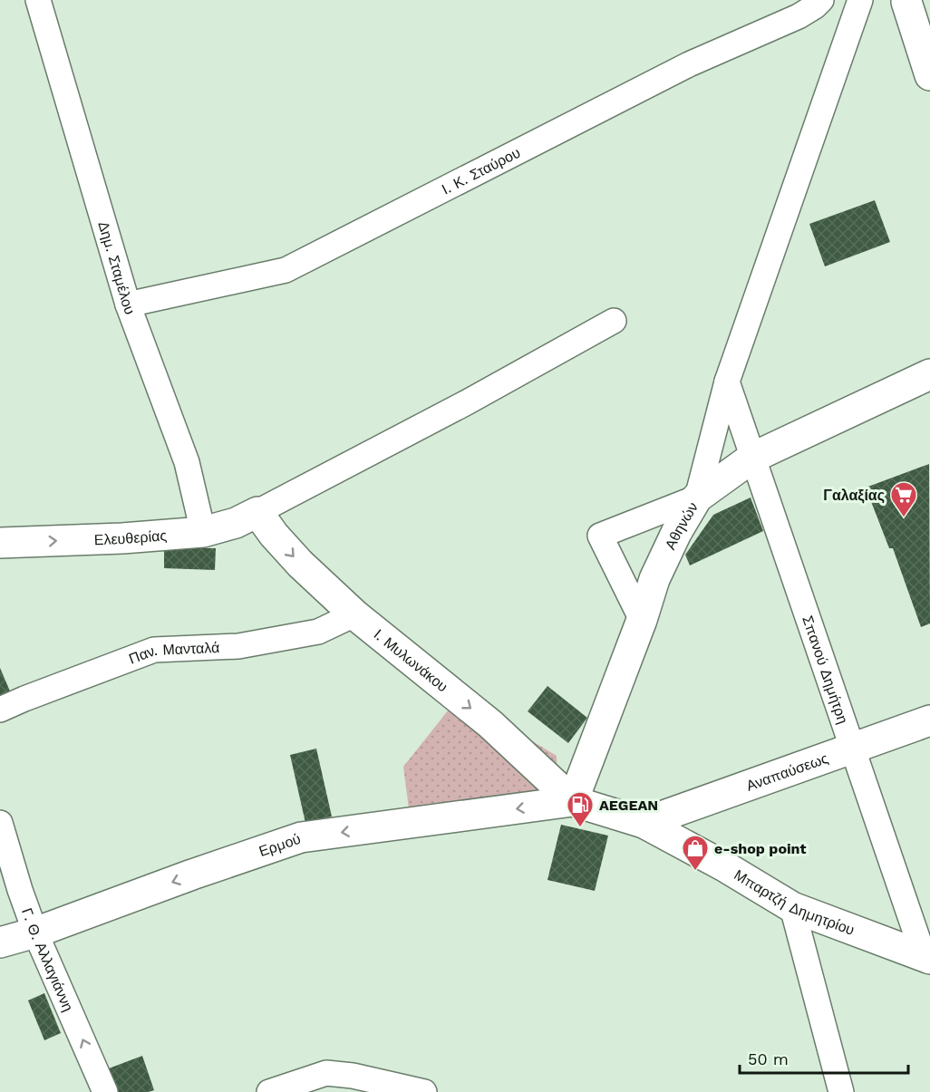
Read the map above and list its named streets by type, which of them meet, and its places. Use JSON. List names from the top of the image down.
{
  "streets": {
    "main road": [
      "Αθηνών",
      "Ελευθερίας",
      "Ι. Μυλωνάκου",
      "Αναπαύσεως",
      "Ερμού",
      "Μπαρτζή Δημητρίου"
    ],
    "street": [
      "Ι. Κ. Σταύρου",
      "Δημ. Σταμέλου",
      "Παν. Μανταλά",
      "Σπανού Δημήτρη",
      "Γ. Θ. Αλλαγιάννη"
    ]
  },
  "crossings": [
    ["Ι. Κ. Σταύρου", "Δημ. Σταμέλου"],
    ["Δημ. Σταμέλου", "Ελευθερίας"],
    ["Αθηνών", "Ι. Μυλωνάκου"],
    ["Αθηνών", "Σπανού Δημήτρη"],
    ["Αθηνών", "Ερμού"],
    ["Αθηνών", "Μπαρτζή Δημητρίου"],
    ["Ελευθερίας", "Ι. Μυλωνάκου"],
    ["Παν. Μανταλά", "Ι. Μυλωνάκου"],
    ["Ι. Μυλωνάκου", "Ερμού"],
    ["Ι. Μυλωνάκου", "Μπαρτζή Δημητρίου"],
    ["Σπανού Δημήτρη", "Αναπαύσεως"],
    ["Σπανού Δημήτρη", "Μπαρτζή Δημητρίου"],
    ["Αναπαύσεως", "Μπαρτζή Δημητρίου"],
    ["Ερμού", "Μπαρτζή Δημητρίου"],
    ["Ερμού", "Γ. Θ. Αλλαγιάννη"]
  ],
  "one_way": [
    "Ελευθερίας",
    "Ι. Μυλωνάκου",
    "Ερμού",
    "Γ. Θ. Αλλαγιάννη"
  ],
  "places": {
    "supermarket": ["Γαλαξίας"],
    "fuel station": ["AEGEAN"],
    "shop": ["e-shop point"]
  },
  "scale_bar": "50 m"
}
